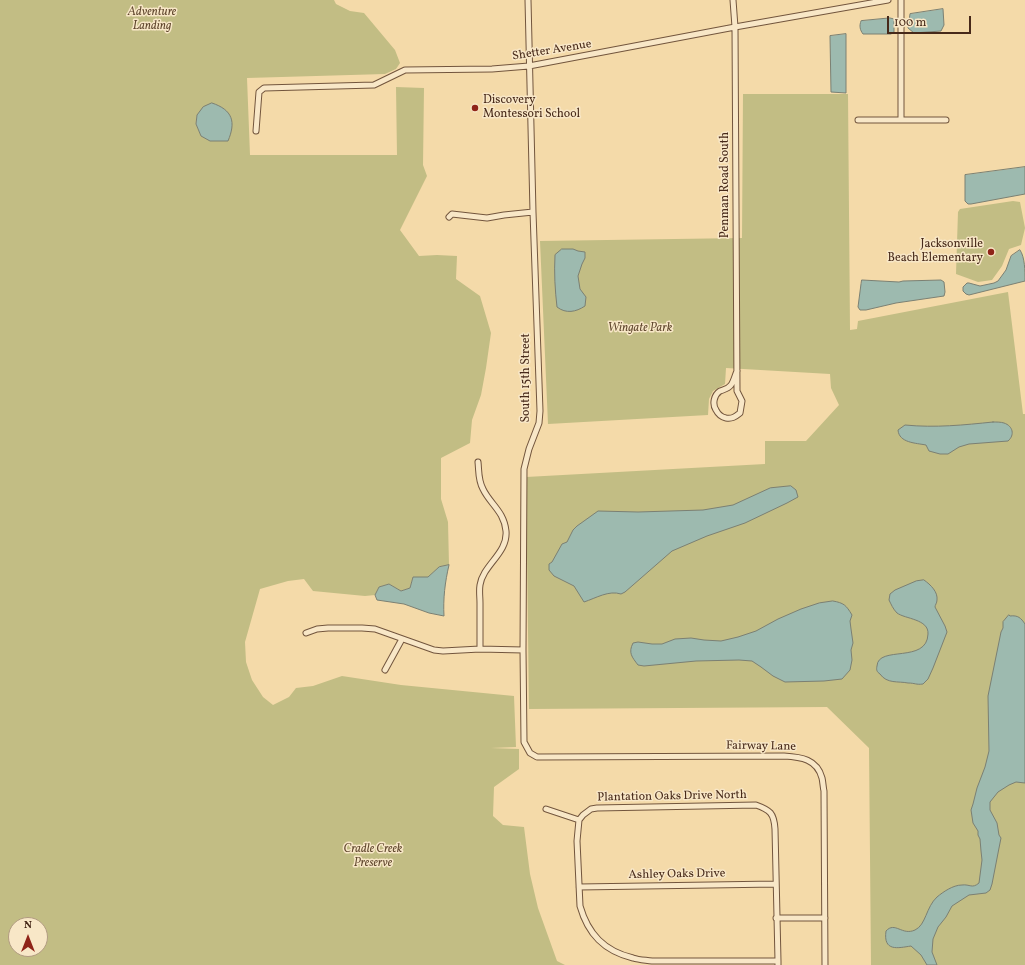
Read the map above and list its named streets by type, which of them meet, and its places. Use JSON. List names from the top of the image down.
{
  "streets": {
    "street": [
      "Shetter Avenue",
      "Penman Road South",
      "South 15th Street",
      "Fairway Lane",
      "Plantation Oaks Drive North",
      "Ashley Oaks Drive"
    ]
  },
  "crossings": [
    ["Shetter Avenue", "Penman Road South"],
    ["Shetter Avenue", "South 15th Street"],
    ["South 15th Street", "Fairway Lane"],
    ["Plantation Oaks Drive North", "Ashley Oaks Drive"]
  ],
  "parks": ["Adventure Landing", "Wingate Park", "Cradle Creek Preserve"],
  "places": ["Discovery Montessori School", "Jacksonville Beach Elementary"],
  "scale_bar": "100 m",
  "north": "top"
}
